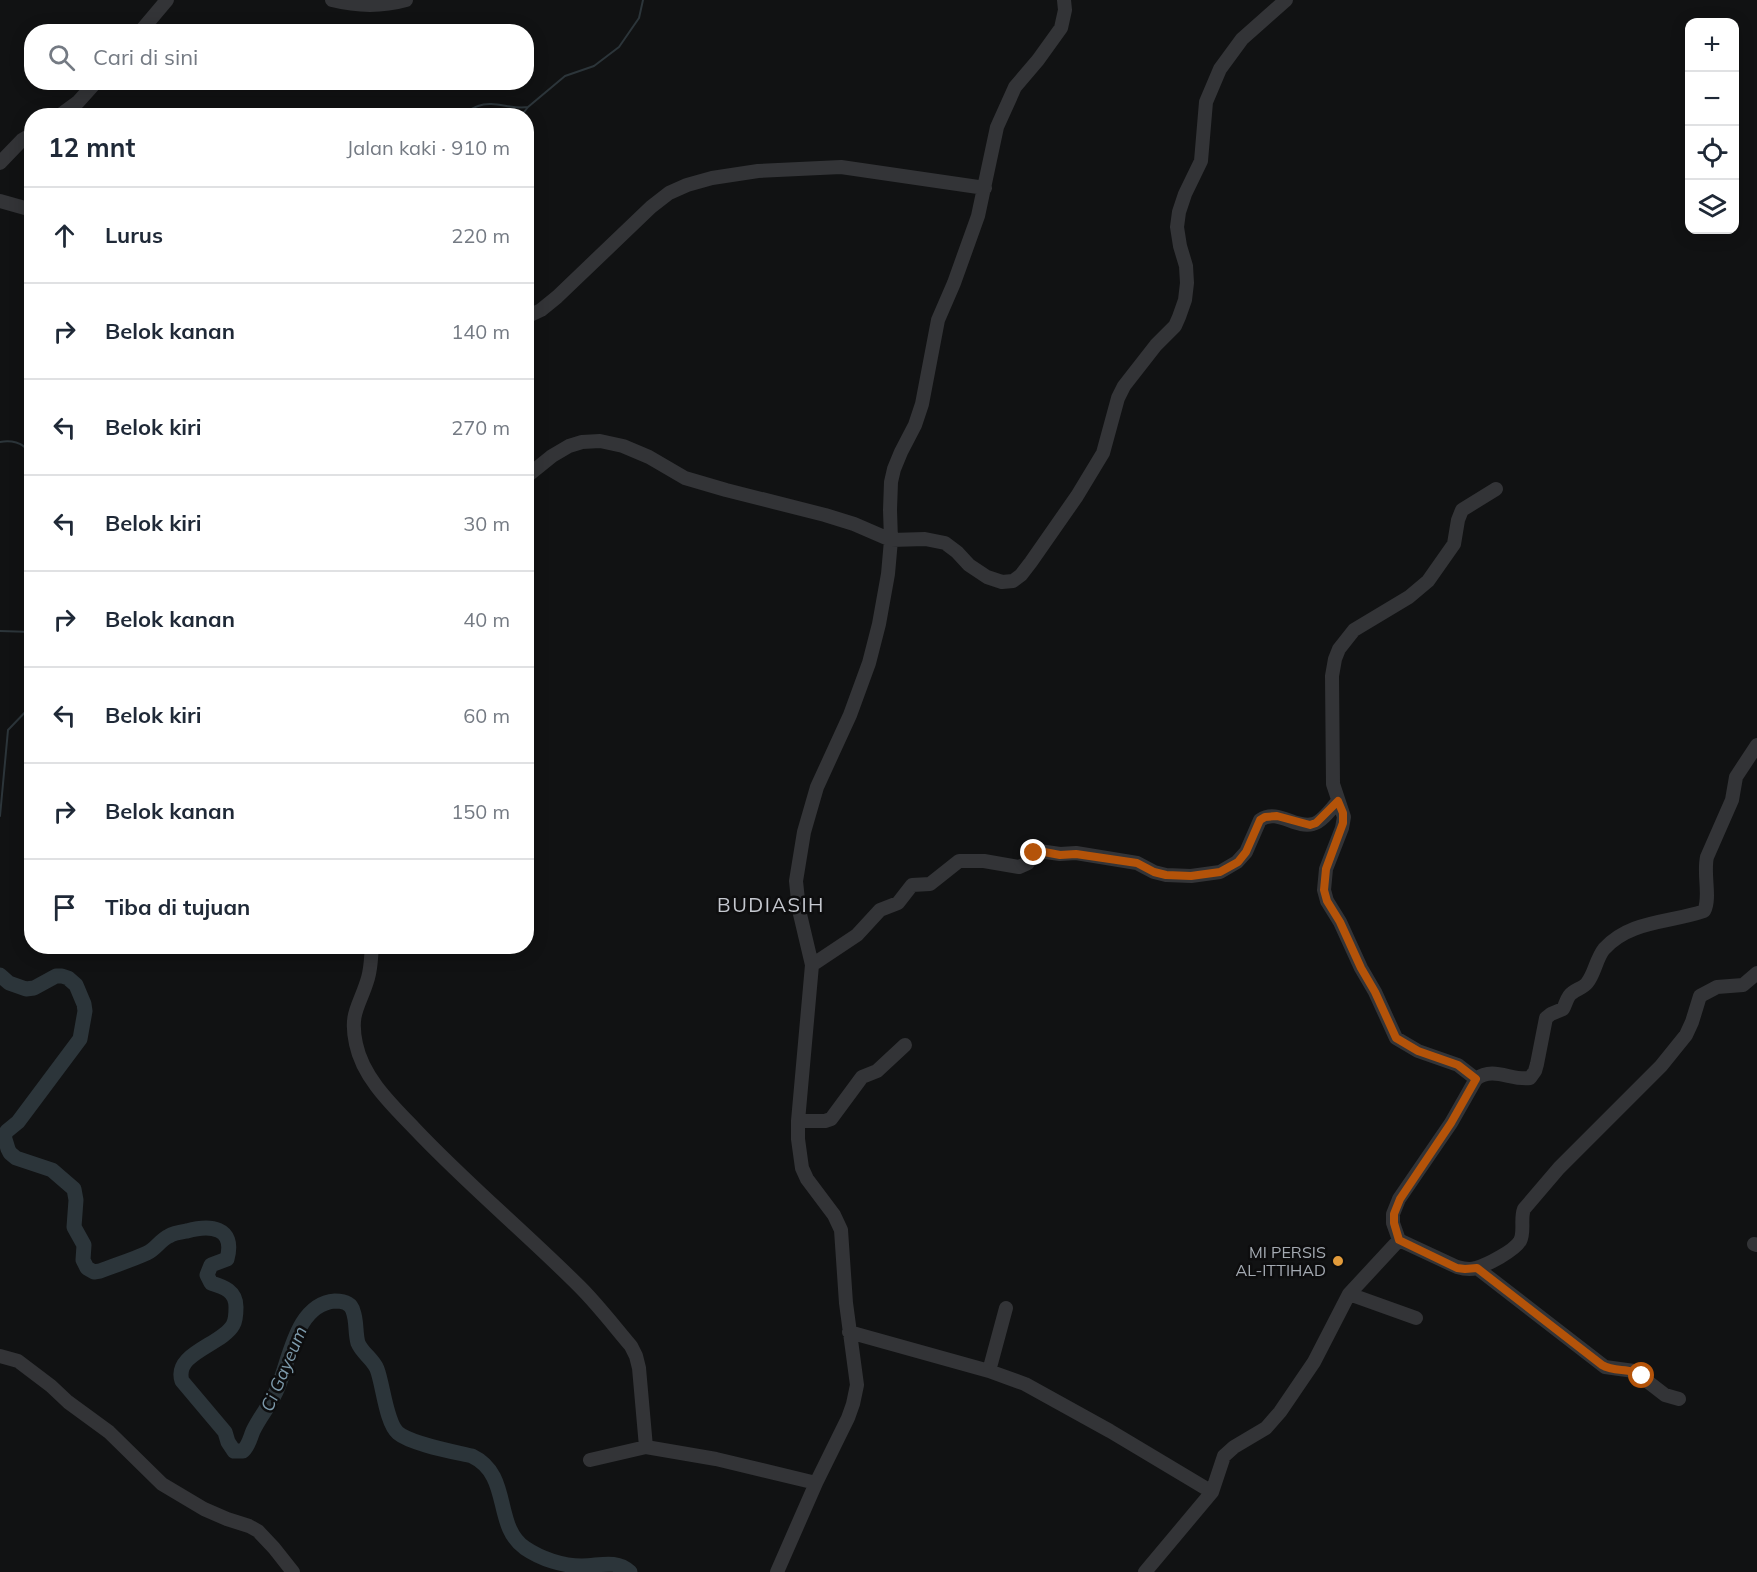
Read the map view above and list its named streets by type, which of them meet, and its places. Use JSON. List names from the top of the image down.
{
  "districts": ["BUDIASIH"],
  "water": ["Ci Gayeum"],
  "places": ["MI PERSIS AL-ITTIHAD"],
  "page": {
    "map_buttons": ["+", "−"],
    "search": "Cari di sini",
    "heading": ["12 mnt", "Jalan kaki · 910 m"],
    "list": [
      ["Lurus", "220 m"],
      ["Belok kanan", "140 m"],
      ["Belok kiri", "270 m"],
      ["Belok kiri", "30 m"],
      ["Belok kanan", "40 m"],
      ["Belok kiri", "60 m"],
      ["Belok kanan", "150 m"],
      "Tiba di tujuan"
    ]
  }
}
